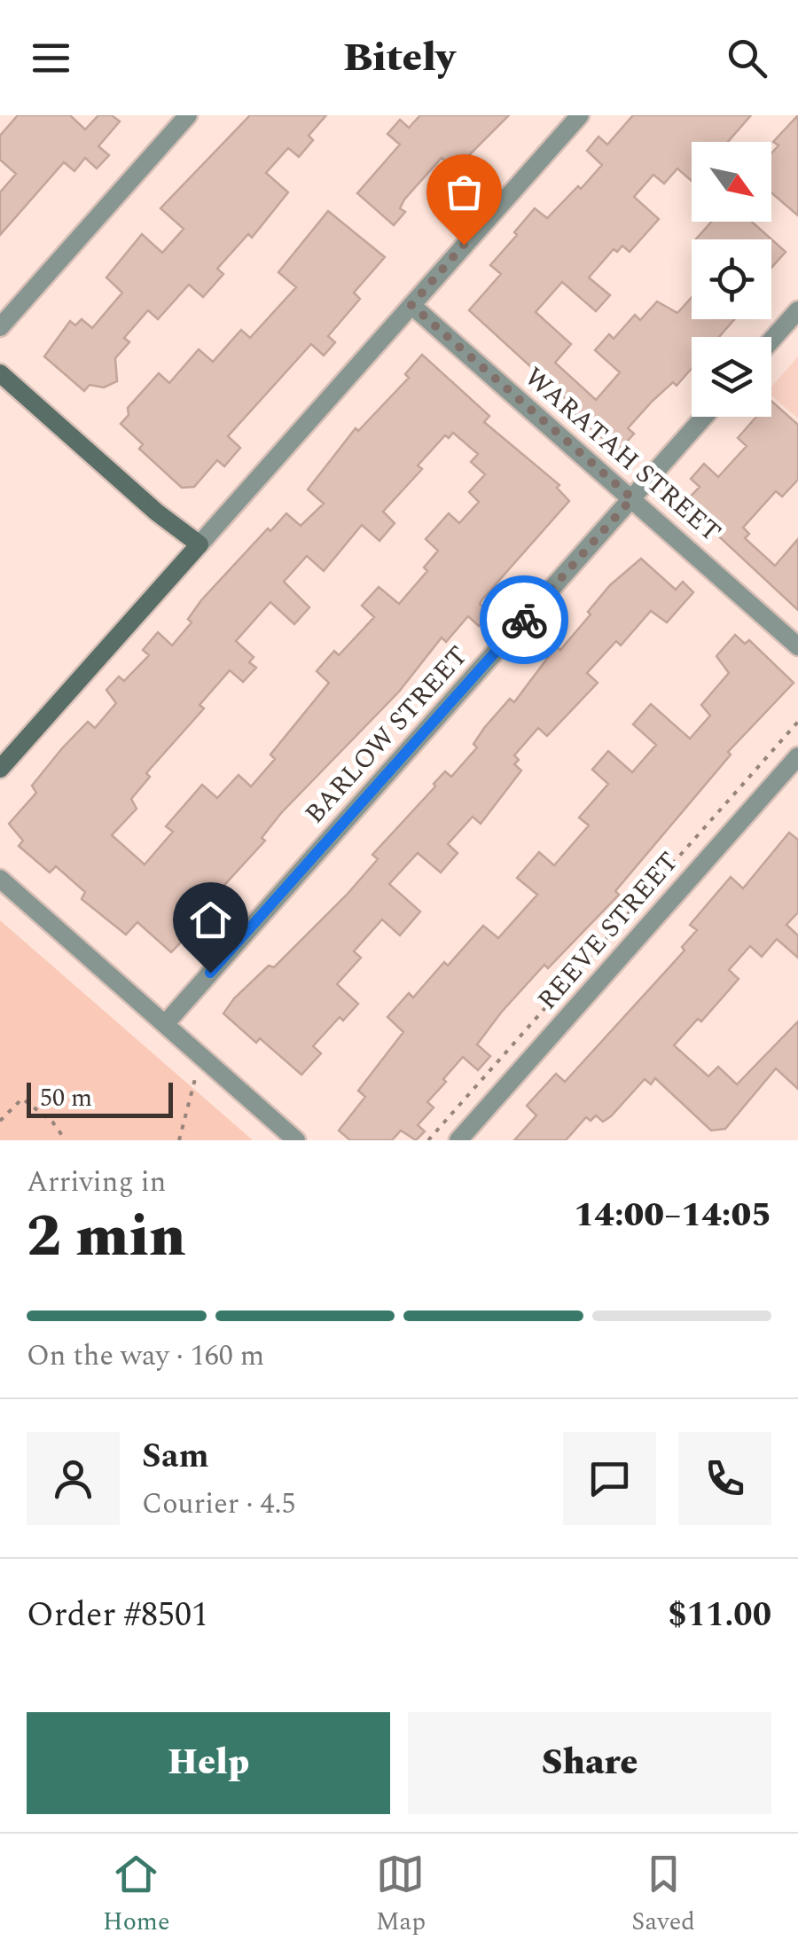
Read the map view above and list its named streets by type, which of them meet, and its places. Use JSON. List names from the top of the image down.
{
  "streets": {
    "street": ["WARATAH STREET", "BARLOW STREET", "REEVE STREET"]
  },
  "crossings": [
    ["WARATAH STREET", "BARLOW STREET"]
  ],
  "scale_bar": "50 m",
  "north": "bottom right",
  "page": {
    "header": "Bitely",
    "scale": "50 m",
    "heading": ["2 min", "Arriving in", "14:00–14:05"],
    "panel": [
      "Sam",
      "Courier · 4.5",
      "Order #8501",
      "$11.00"
    ],
    "bar": "On the way · 160 m",
    "buttons": ["Help", "Share"],
    "tabs": ["Home", "Map", "Saved"]
  }
}
